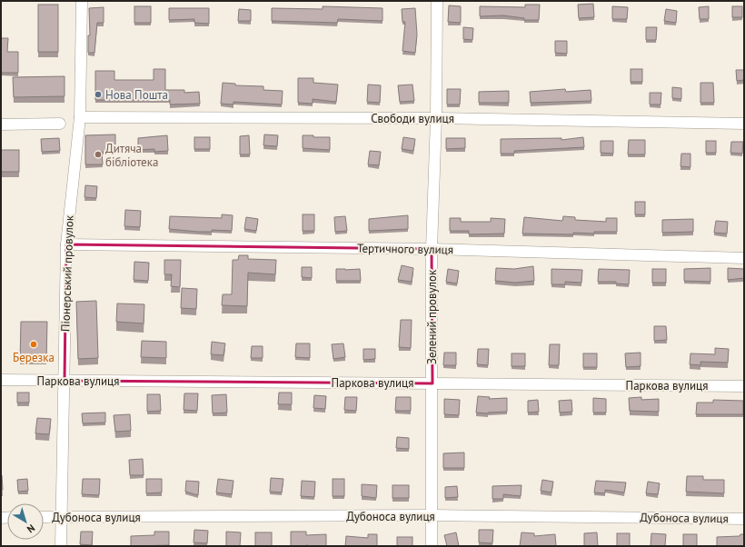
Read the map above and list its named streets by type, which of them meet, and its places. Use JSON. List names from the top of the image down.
{
  "streets": {
    "street": [
      "Свободи вулиця",
      "Тертичного вулиця",
      "Піонерський провулок",
      "Зелений провулок",
      "Паркова вулиця",
      "Дубоноса вулиця"
    ]
  },
  "crossings": [
    ["Свободи вулиця", "Піонерський провулок"],
    ["Свободи вулиця", "Зелений провулок"],
    ["Тертичного вулиця", "Піонерський провулок"],
    ["Тертичного вулиця", "Зелений провулок"],
    ["Піонерський провулок", "Паркова вулиця"],
    ["Піонерський провулок", "Дубоноса вулиця"],
    ["Зелений провулок", "Паркова вулиця"],
    ["Зелений провулок", "Дубоноса вулиця"]
  ],
  "places": ["Нова Пошта", "Дитяча бібліотека", "Березка"],
  "north": "bottom right"
}
